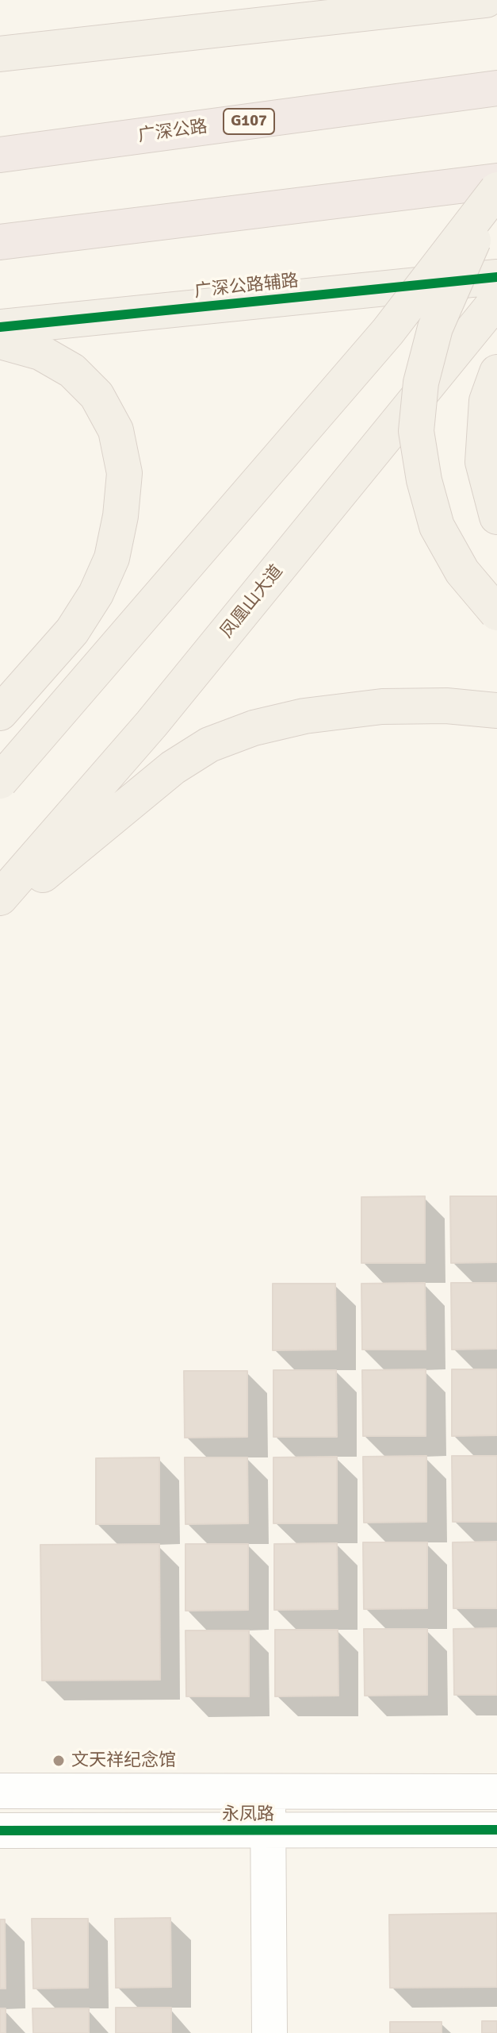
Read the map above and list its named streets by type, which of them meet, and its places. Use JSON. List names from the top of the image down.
{
  "streets": {
    "highway": ["G107", "广深公路"],
    "main road": ["广深公路辅路", "凤凰山大道"],
    "street": ["永凤路"]
  },
  "places": ["文天祥纪念馆"]
}
